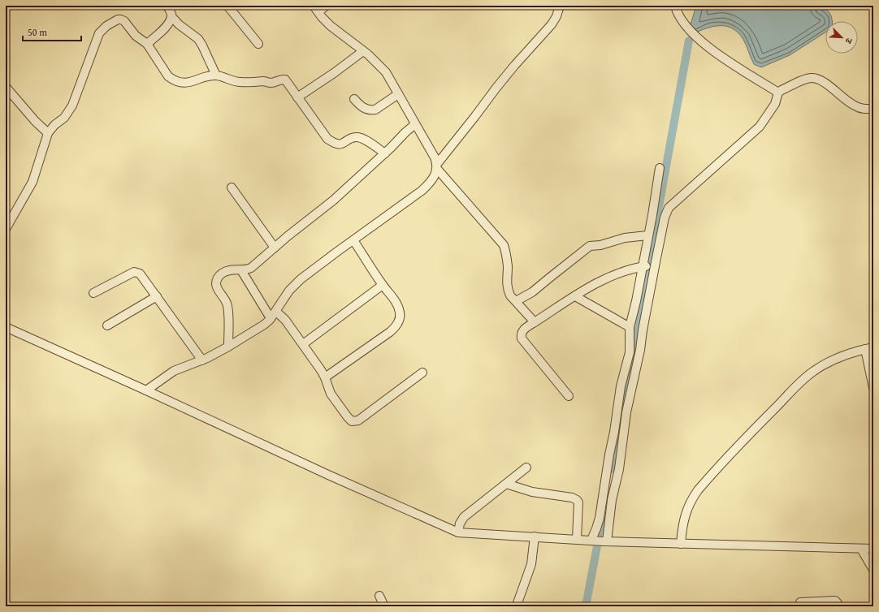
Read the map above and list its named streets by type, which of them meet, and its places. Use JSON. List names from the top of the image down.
{
  "scale_bar": "50 m",
  "north": "bottom right"
}
